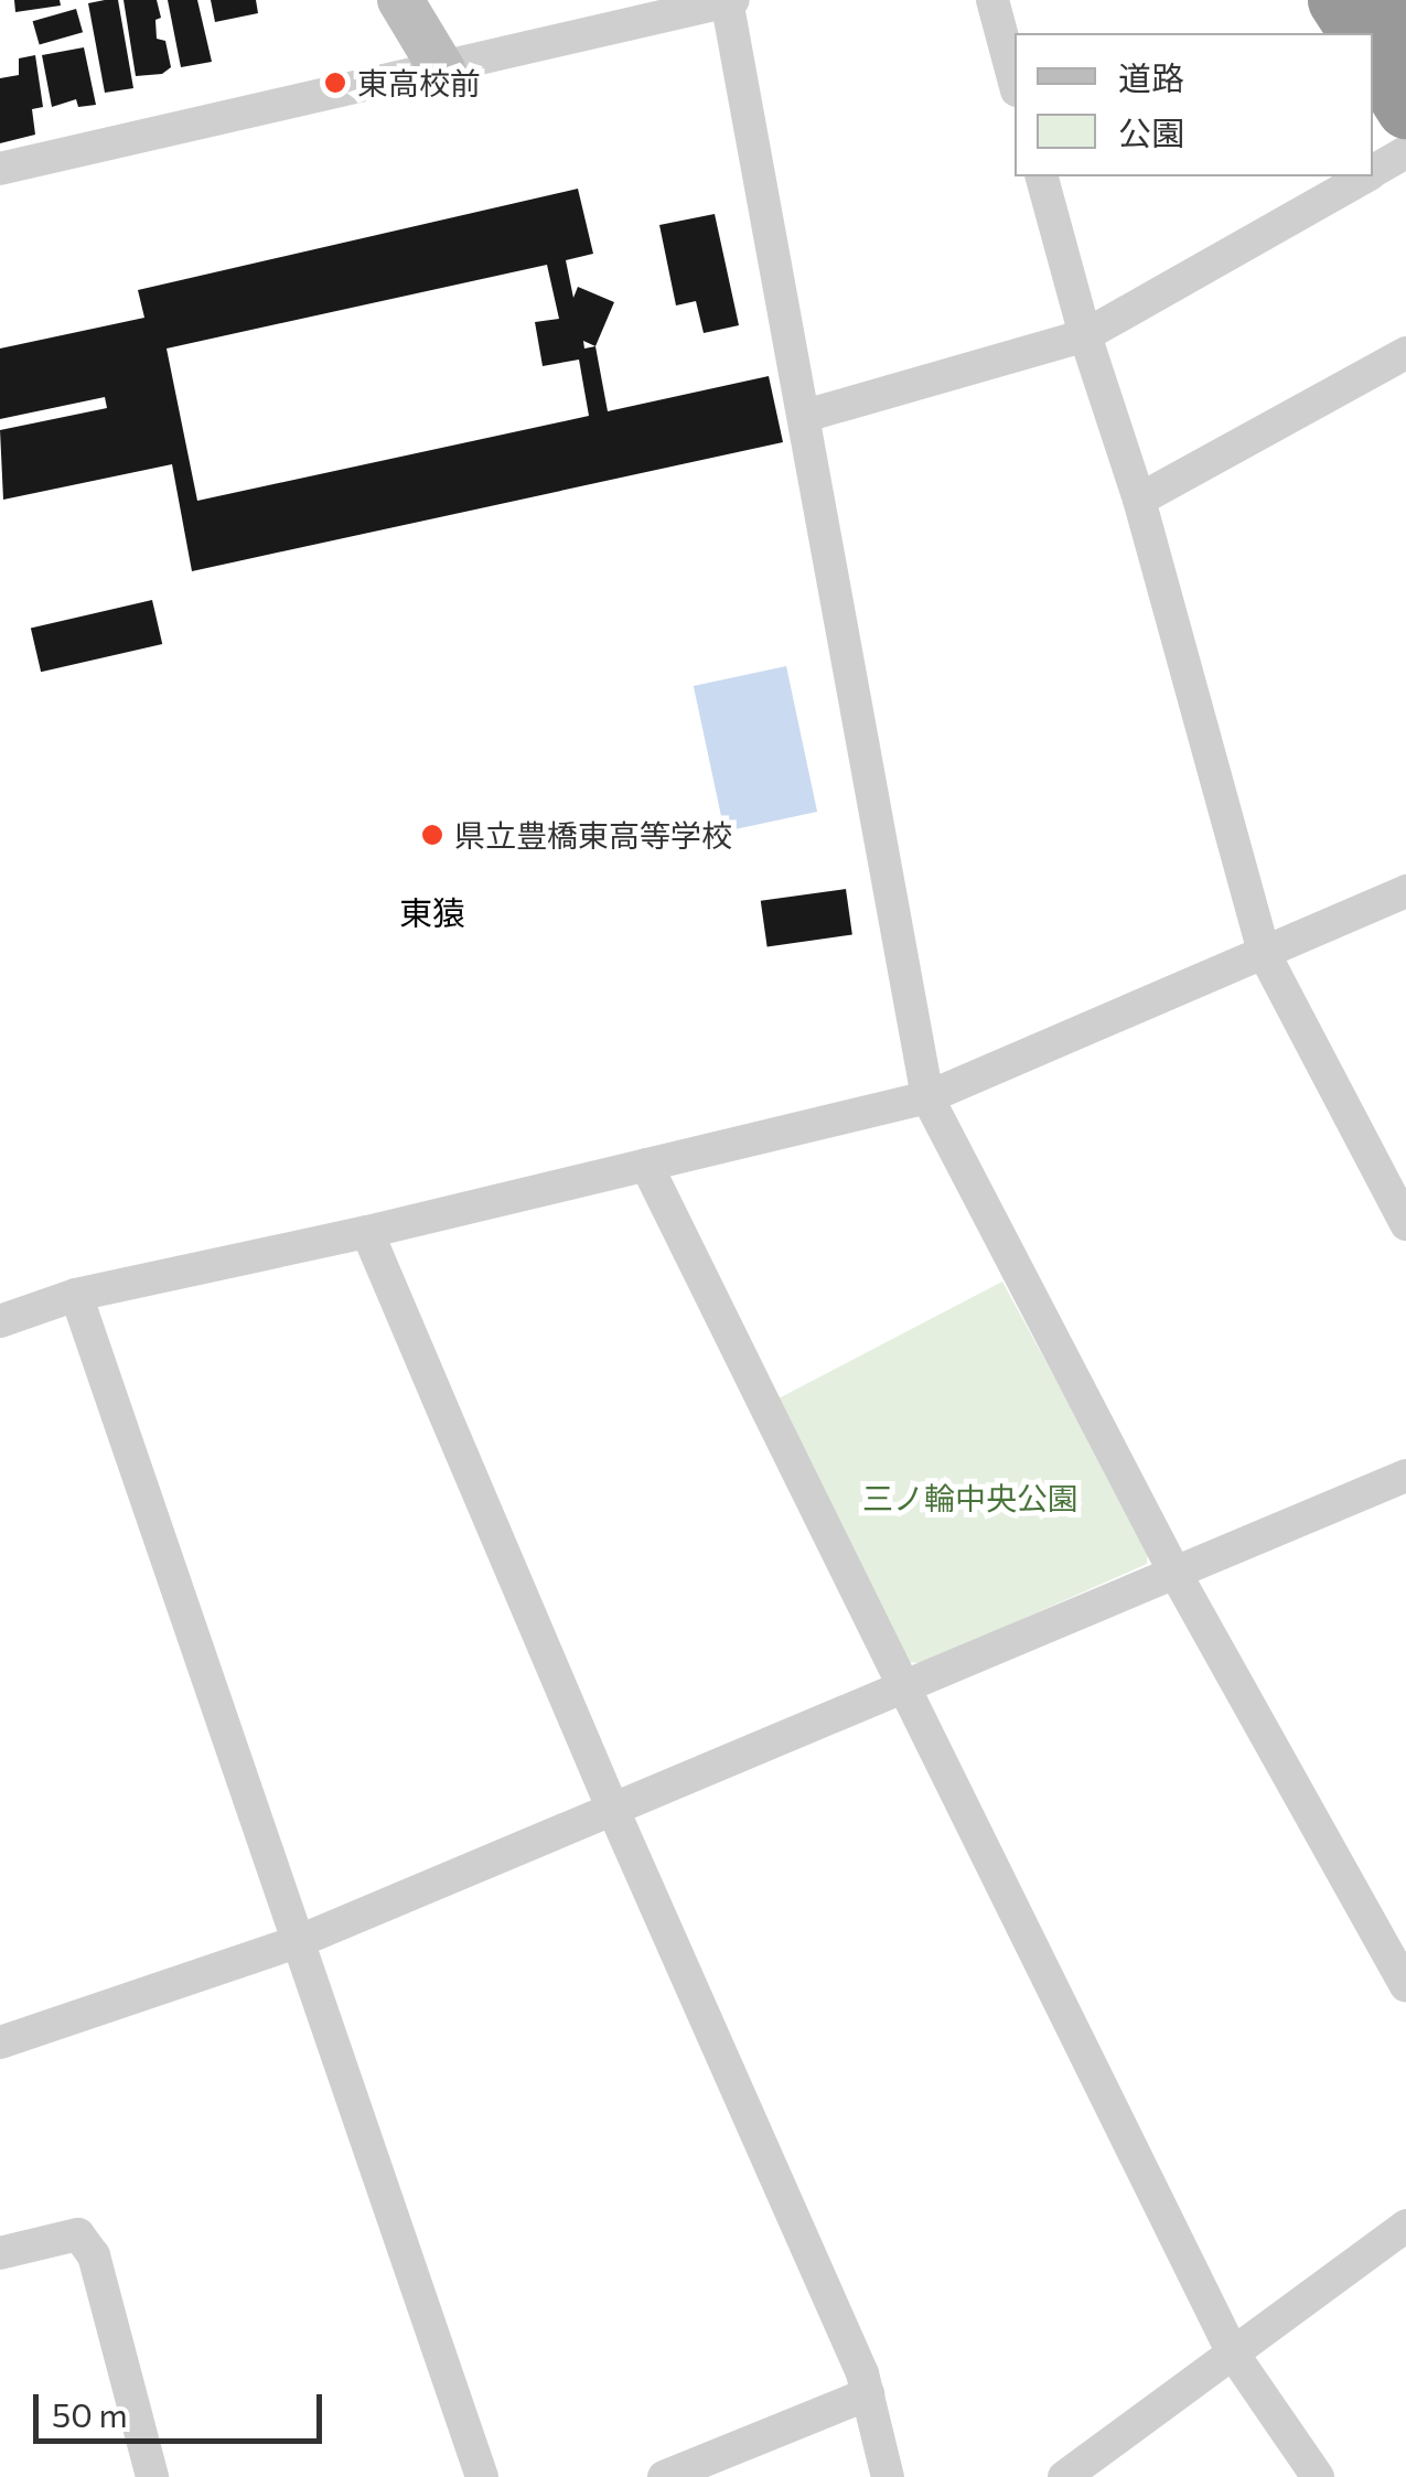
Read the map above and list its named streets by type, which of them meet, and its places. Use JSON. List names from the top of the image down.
{
  "districts": ["東猿"],
  "parks": ["三ノ輪中央公園"],
  "places": ["東高校前", "県立豊橋東高等学校"],
  "legend": ["道路", "公園"],
  "scale_bar": "50 m"
}
